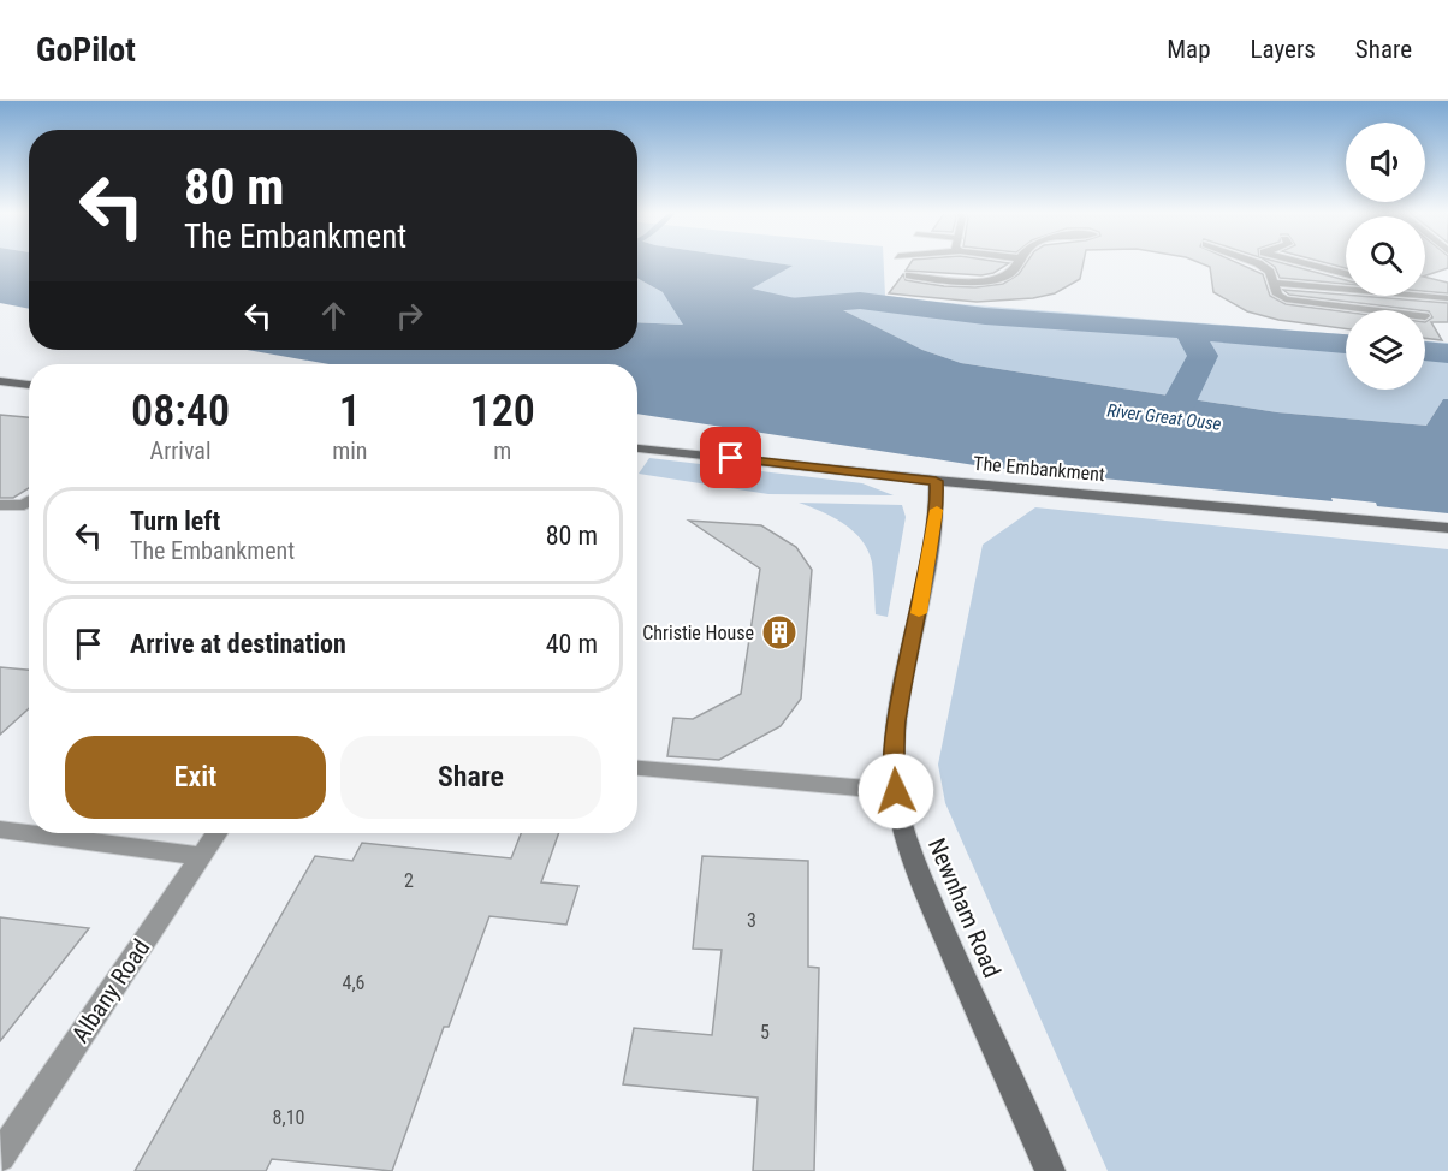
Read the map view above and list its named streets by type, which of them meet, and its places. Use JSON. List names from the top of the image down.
{
  "streets": {
    "street": ["The Embankment", "Newnham Road", "Albany Road"]
  },
  "crossings": [
    ["The Embankment", "Newnham Road"]
  ],
  "water": ["River Great Ouse"],
  "places": {
    "building": ["Christie House"]
  },
  "house_numbers": [
    "2",
    "3",
    "4,6",
    "5",
    "8,10"
  ],
  "page": {
    "header": "GoPilot",
    "nav": ["Map", "Layers", "Share"],
    "turn": ["80 m", "The Embankment"],
    "eta": [
      "08:40",
      "Arrival",
      "1",
      "min",
      "120",
      "m"
    ],
    "list": [
      {
        "name": "Turn left",
        "note": "The Embankment",
        "value": "80 m"
      },
      {
        "name": "Arrive at destination",
        "value": "40 m"
      }
    ],
    "buttons": ["Exit", "Share"]
  }
}
